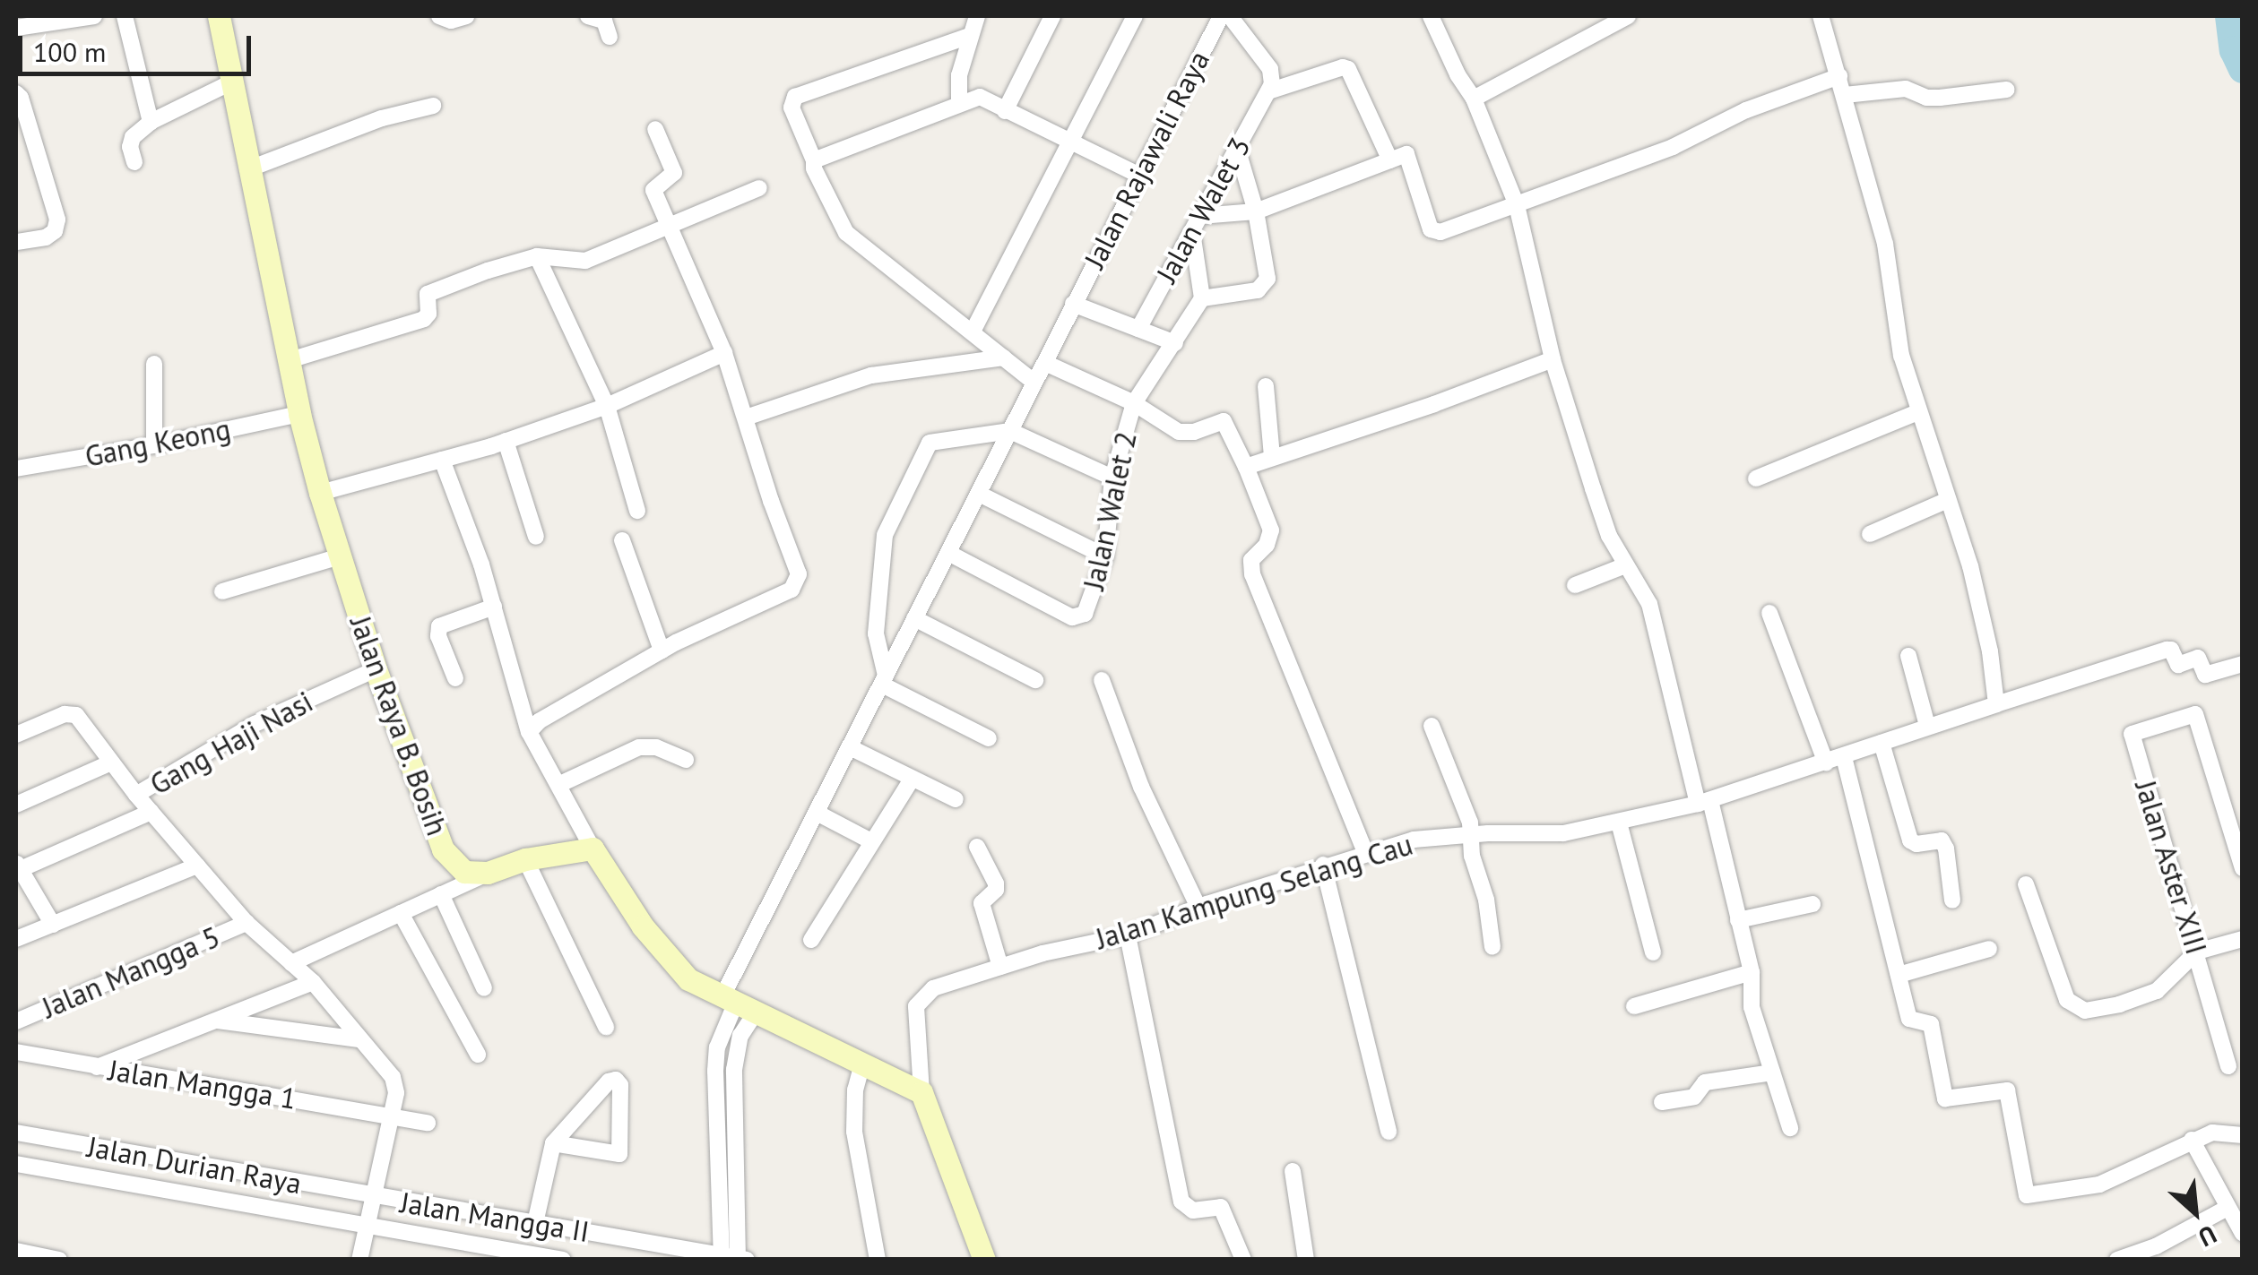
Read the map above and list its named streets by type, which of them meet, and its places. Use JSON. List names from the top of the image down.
{
  "streets": {
    "main road": ["Jalan Raya B. Bosih"],
    "street": [
      "Jalan Rajawali Raya",
      "Jalan Walet 3",
      "Gang Keong",
      "Jalan Walet 2",
      "Gang Haji Nasi",
      "Jalan Aster XIII",
      "Jalan Kampung Selang Cau",
      "Jalan Mangga 5",
      "Jalan Mangga 1",
      "Jalan Durian Raya",
      "Jalan Mangga II"
    ]
  },
  "crossings": [
    ["Jalan Rajawali Raya", "Jalan Walet 2"],
    ["Jalan Rajawali Raya", "Jalan Mangga II"],
    ["Gang Keong", "Jalan Raya B. Bosih"],
    ["Jalan Raya B. Bosih", "Gang Haji Nasi"],
    ["Jalan Durian Raya", "Jalan Mangga II"]
  ],
  "scale_bar": "100 m",
  "north": "bottom right"
}
